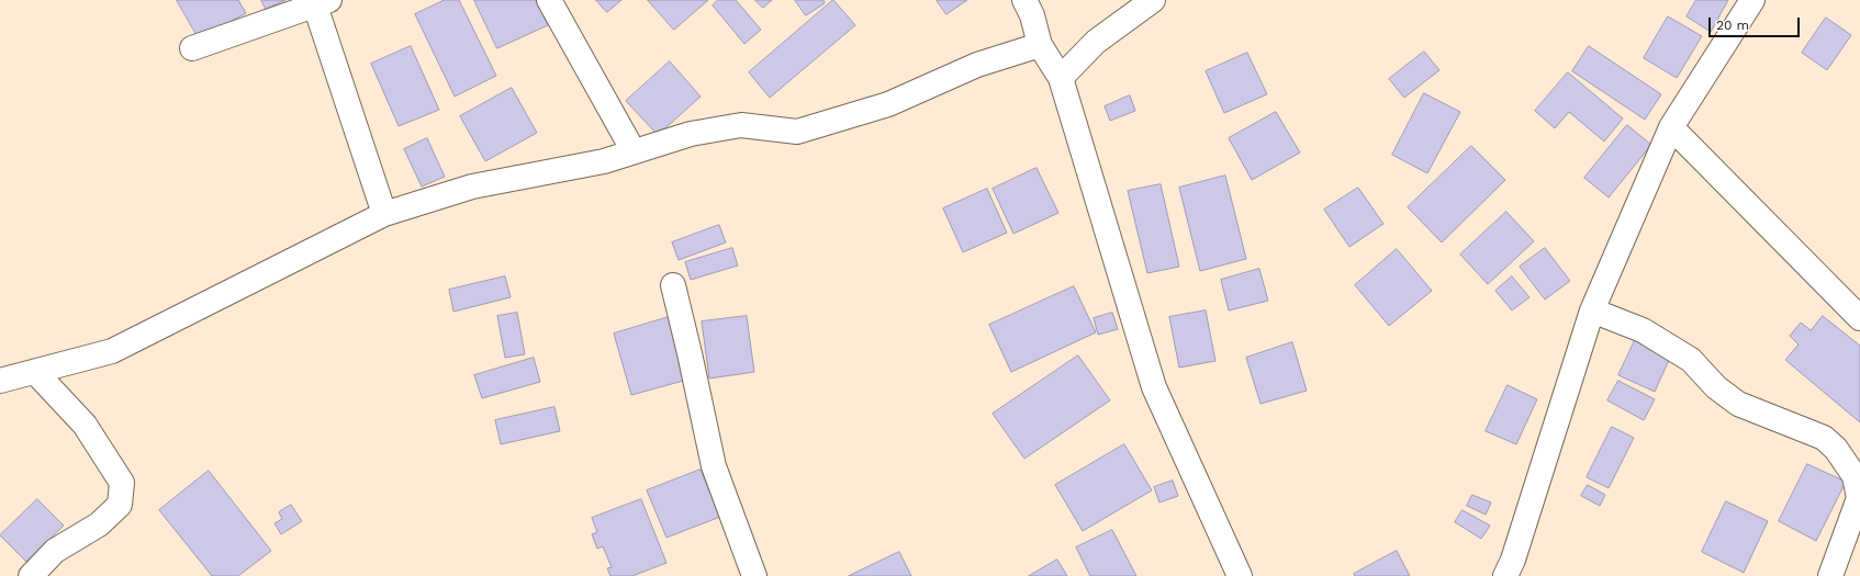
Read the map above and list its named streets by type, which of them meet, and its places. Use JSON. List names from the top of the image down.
{
  "scale_bar": "20 m"
}
